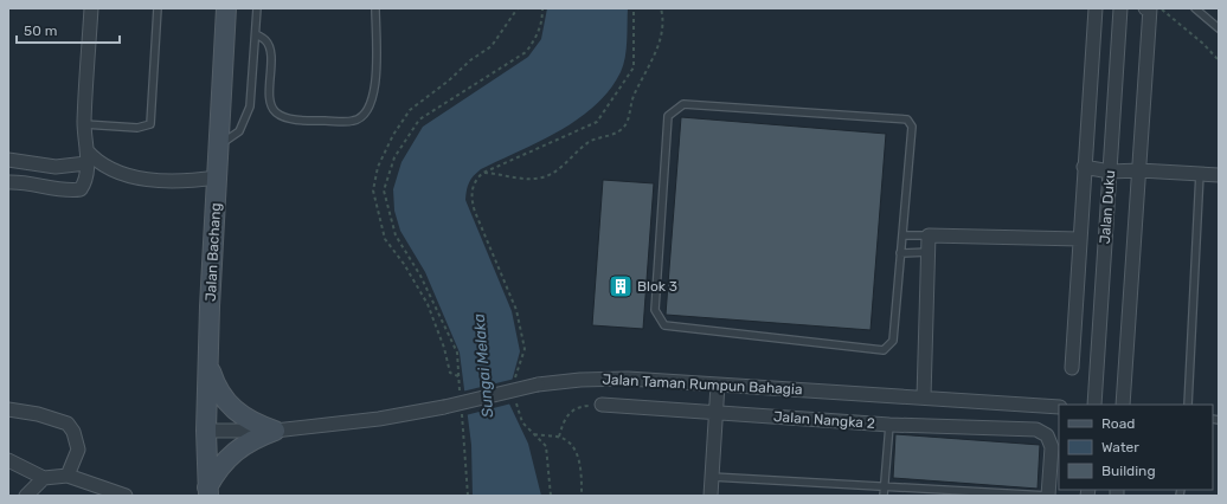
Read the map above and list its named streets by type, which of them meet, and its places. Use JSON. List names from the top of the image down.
{
  "streets": {
    "street": [
      "Jalan Duku",
      "Jalan Bachang",
      "Jalan Taman Rumpun Bahagia",
      "Jalan Nangka 2"
    ]
  },
  "crossings": [
    ["Jalan Bachang", "Jalan Taman Rumpun Bahagia"]
  ],
  "water": ["Sungai Melaka"],
  "places": {
    "building": ["Blok 3"]
  },
  "legend": ["Road", "Water", "Building"],
  "scale_bar": "50 m"
}
